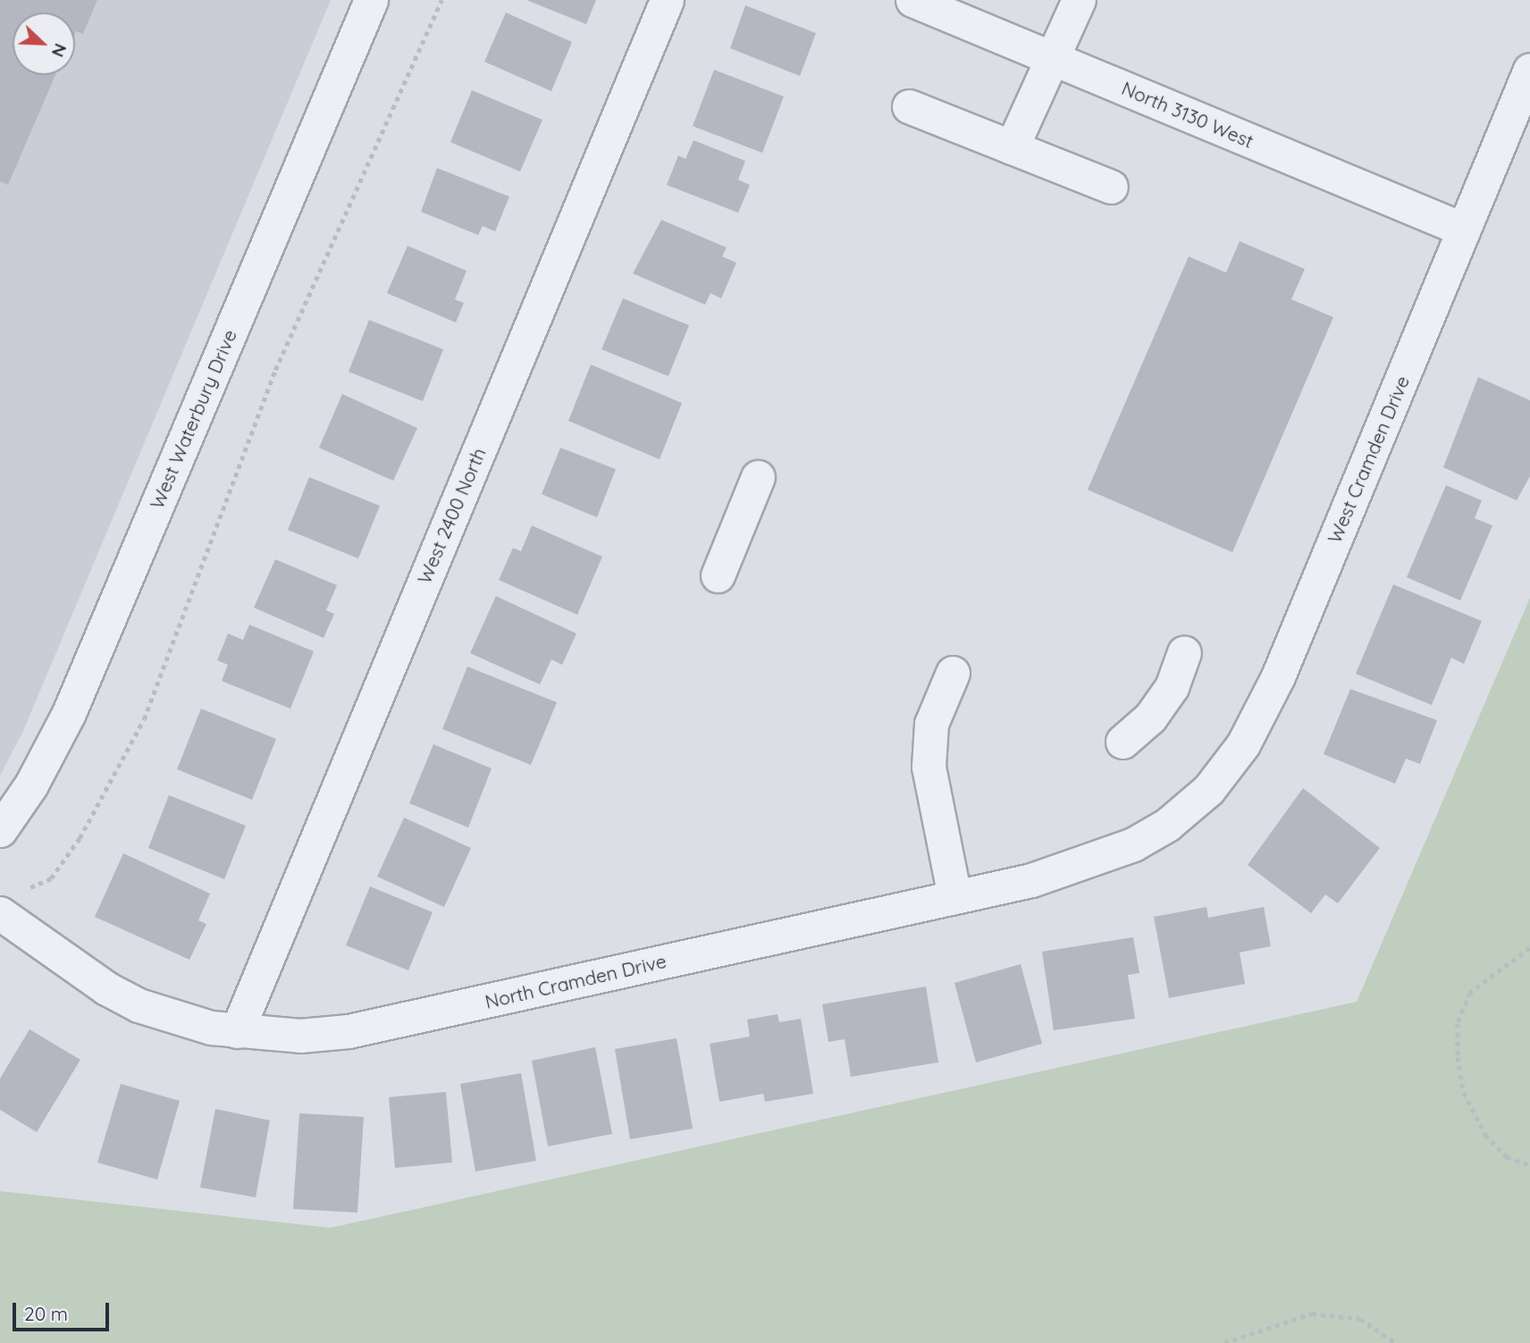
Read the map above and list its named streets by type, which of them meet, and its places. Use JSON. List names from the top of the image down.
{
  "streets": {
    "street": [
      "North 3130 West",
      "West Waterbury Drive",
      "West Cramden Drive",
      "West 2400 North",
      "North Cramden Drive"
    ]
  },
  "crossings": [
    ["North 3130 West", "West Cramden Drive"],
    ["West Cramden Drive", "North Cramden Drive"],
    ["West 2400 North", "North Cramden Drive"]
  ],
  "scale_bar": "20 m",
  "north": "bottom right"
}
